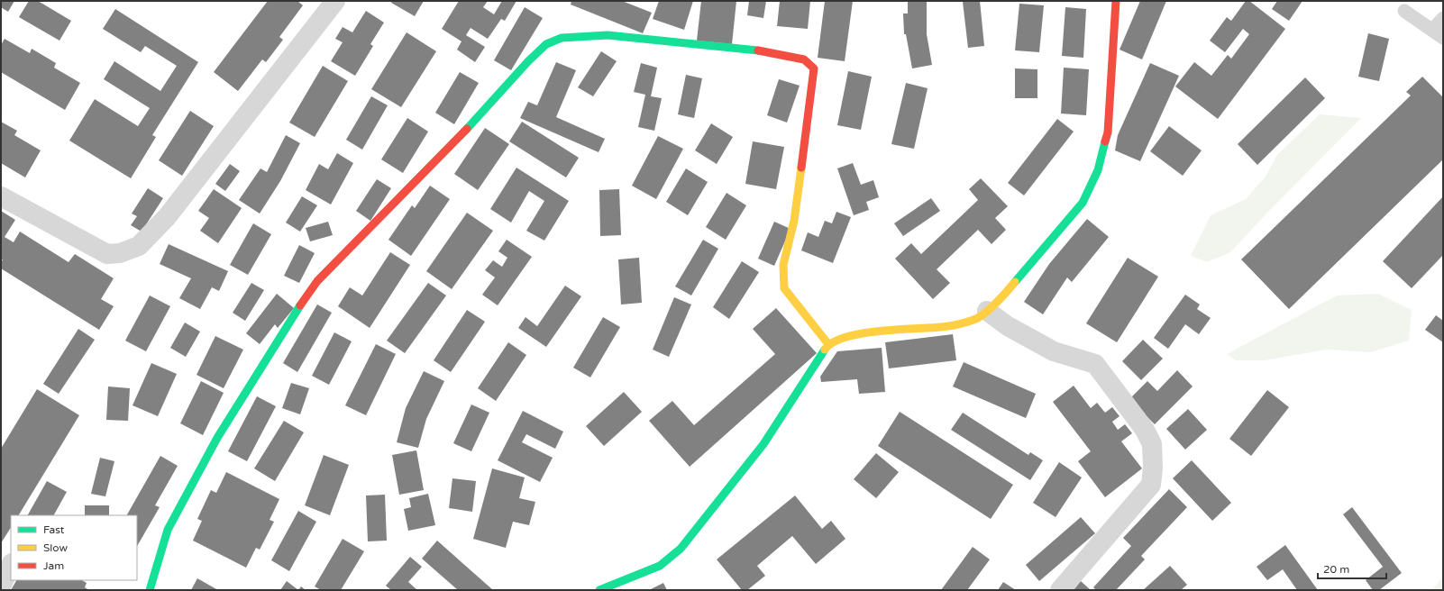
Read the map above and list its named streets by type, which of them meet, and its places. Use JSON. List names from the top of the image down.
{
  "legend": ["Fast", "Slow", "Jam"],
  "scale_bar": "20 m"
}
